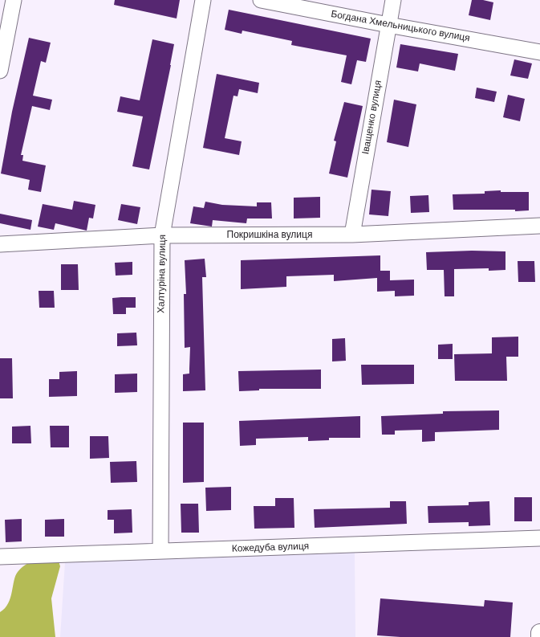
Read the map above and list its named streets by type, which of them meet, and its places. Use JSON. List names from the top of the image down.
{
  "streets": {
    "street": [
      "Богдана Хмельницького вулиця",
      "Іващенко вулиця",
      "Покришкіна вулиця",
      "Халтуріна вулиця",
      "Кожедуба вулиця"
    ]
  },
  "crossings": [
    ["Богдана Хмельницького вулиця", "Іващенко вулиця"],
    ["Іващенко вулиця", "Покришкіна вулиця"],
    ["Покришкіна вулиця", "Халтуріна вулиця"],
    ["Халтуріна вулиця", "Кожедуба вулиця"]
  ]
}
